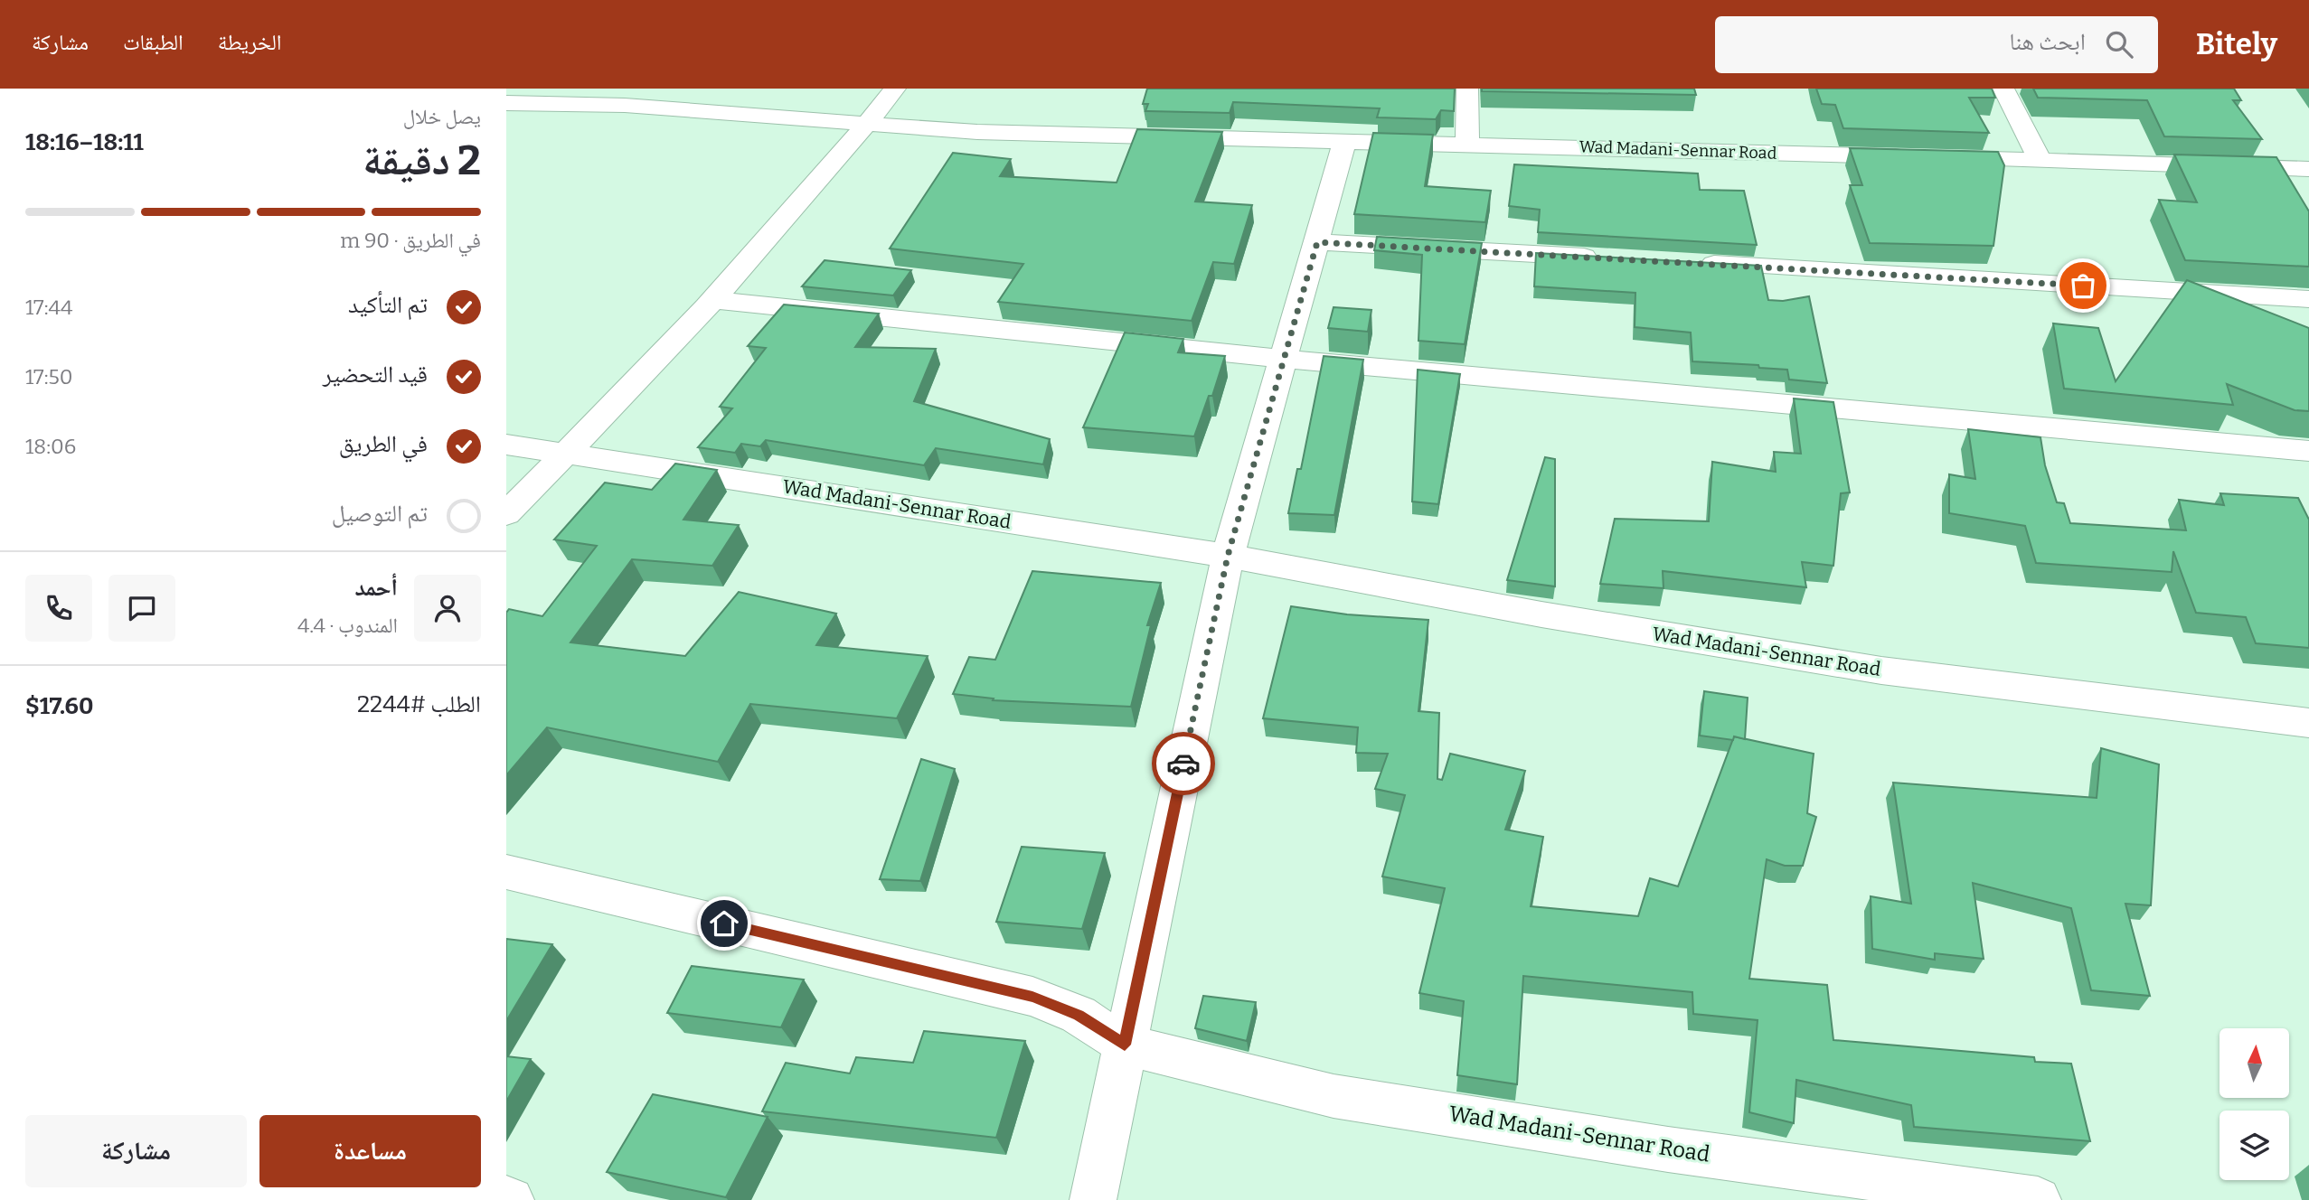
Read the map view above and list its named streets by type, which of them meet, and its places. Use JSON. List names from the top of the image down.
{
  "streets": {
    "street": ["Wad Madani-Sennar Road"]
  },
  "north": "top",
  "page": {
    "header": "Bitely",
    "search": "ابحث هنا",
    "nav": ["الخريطة", "الطبقات", "مشاركة"],
    "heading": ["2 دقيقة", "يصل خلال", "18:11–18:16"],
    "panel": [
      "أحمد",
      "المندوب · 4.4",
      "الطلب #2244",
      "$17.60"
    ],
    "bar": "في الطريق · 90 m",
    "list": [
      ["تم التأكيد", "17:44"],
      ["قيد التحضير", "17:50"],
      ["في الطريق", "18:06"],
      "تم التوصيل"
    ],
    "buttons": ["مساعدة", "مشاركة"]
  }
}
